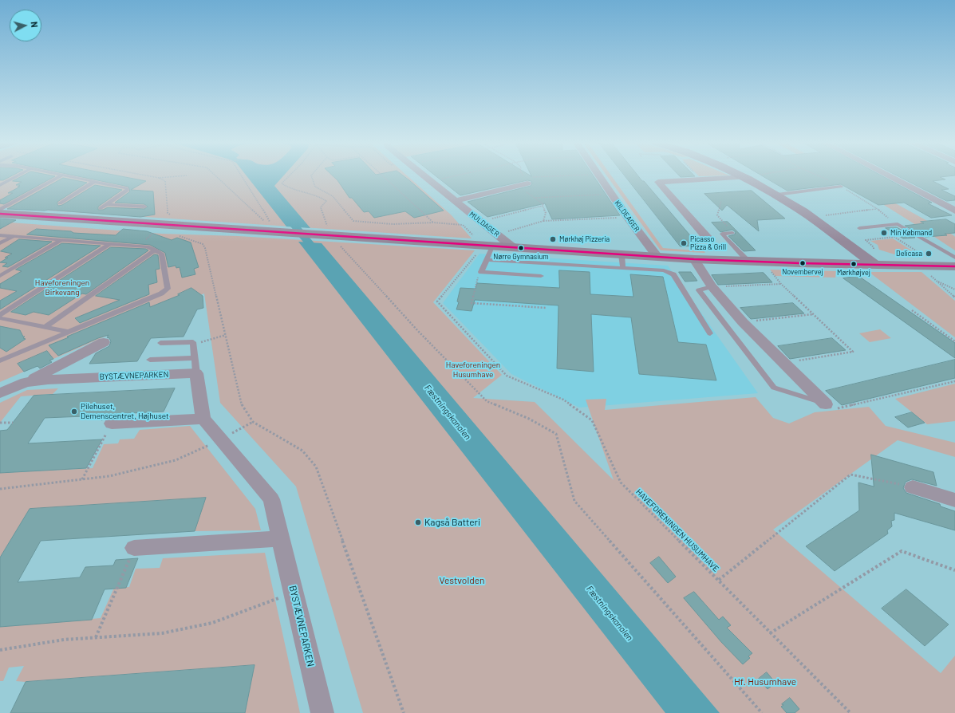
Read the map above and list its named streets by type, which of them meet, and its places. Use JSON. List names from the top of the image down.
{
  "streets": {
    "street": ["KILDEAGER", "MULDAGER", "BYSTÆVNEPARKEN"],
    "path": ["HAVEFORENINGEN HUSUMHAVE"]
  },
  "crossings": [
    ["MULDAGER", "HAVEFORENINGEN HUSUMHAVE"]
  ],
  "water": ["Fæstningskanalen"],
  "parks": [
    "Haveforeningen Birkevang",
    "Haveforeningen Husumhave",
    "Vestvolden",
    "Hf. Husumhave"
  ],
  "places": [
    "Min Købmand",
    "Mørkhøj Pizzeria",
    "Picasso Pizza & Grill",
    "Nørre Gymnasium",
    "Delicasa",
    "Novembervej",
    "Mørkhøjvej",
    "Pilehuset, Demenscentret, Højhuset",
    "Kagså Batteri"
  ],
  "north": "right"
}
